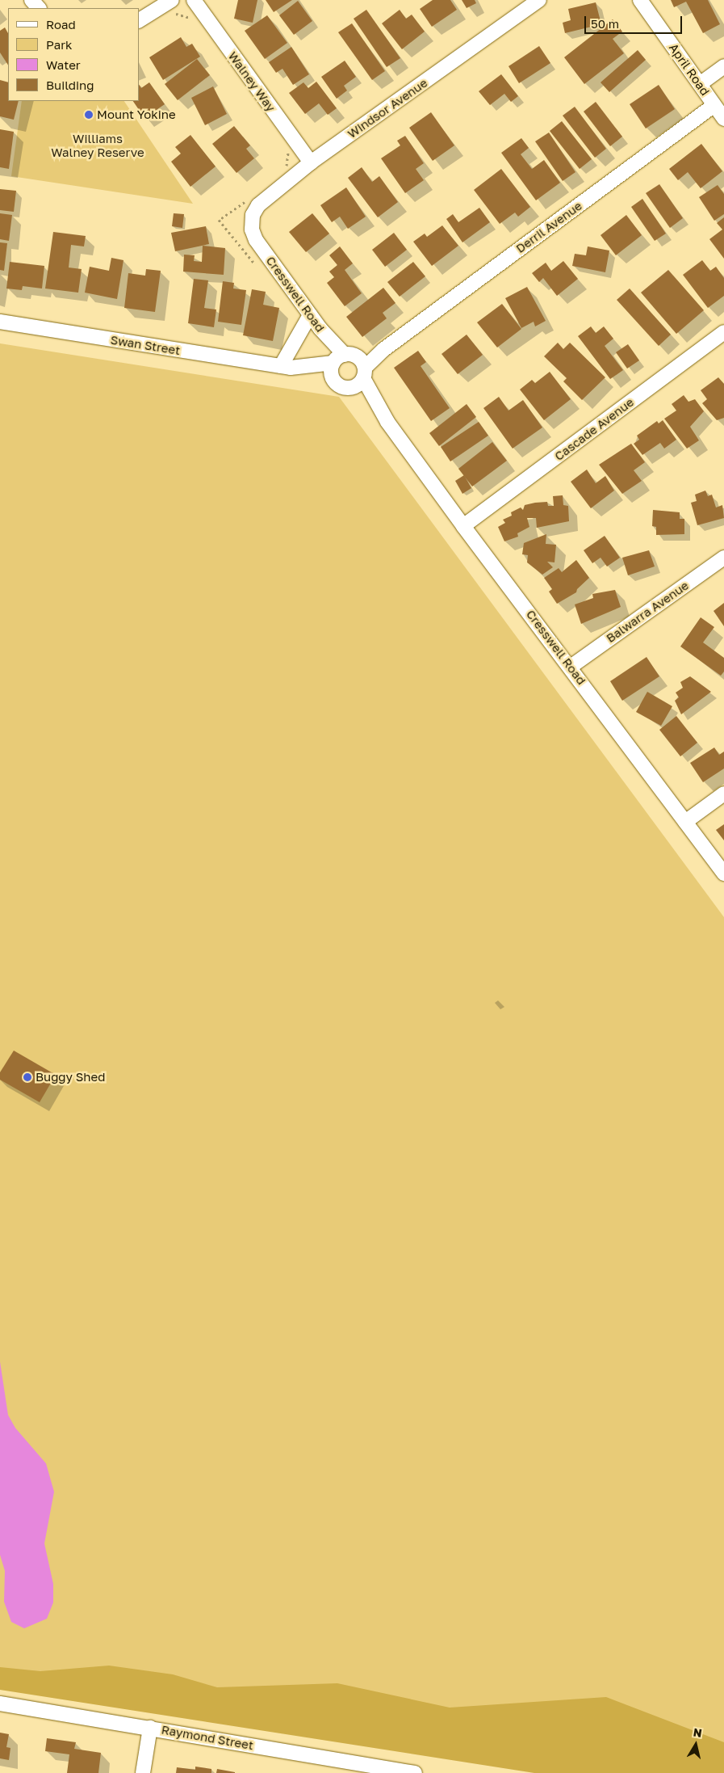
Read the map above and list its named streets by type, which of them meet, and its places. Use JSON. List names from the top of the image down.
{
  "streets": {
    "street": [
      "April Road",
      "Walney Way",
      "Windsor Avenue",
      "Derril Avenue",
      "Cresswell Road",
      "Swan Street",
      "Cascade Avenue",
      "Balwarra Avenue",
      "Raymond Street"
    ]
  },
  "crossings": [
    ["April Road", "Derril Avenue"],
    ["Walney Way", "Windsor Avenue"],
    ["Windsor Avenue", "Cresswell Road"],
    ["Derril Avenue", "Cresswell Road"],
    ["Derril Avenue", "Swan Street"],
    ["Cresswell Road", "Swan Street"],
    ["Cresswell Road", "Cascade Avenue"],
    ["Cresswell Road", "Balwarra Avenue"]
  ],
  "parks": ["Williams Walney Reserve"],
  "places": ["Mount Yokine", "Buggy Shed"],
  "legend": [
    "Road",
    "Park",
    "Water",
    "Building"
  ],
  "scale_bar": "50 m",
  "north": "top"
}
